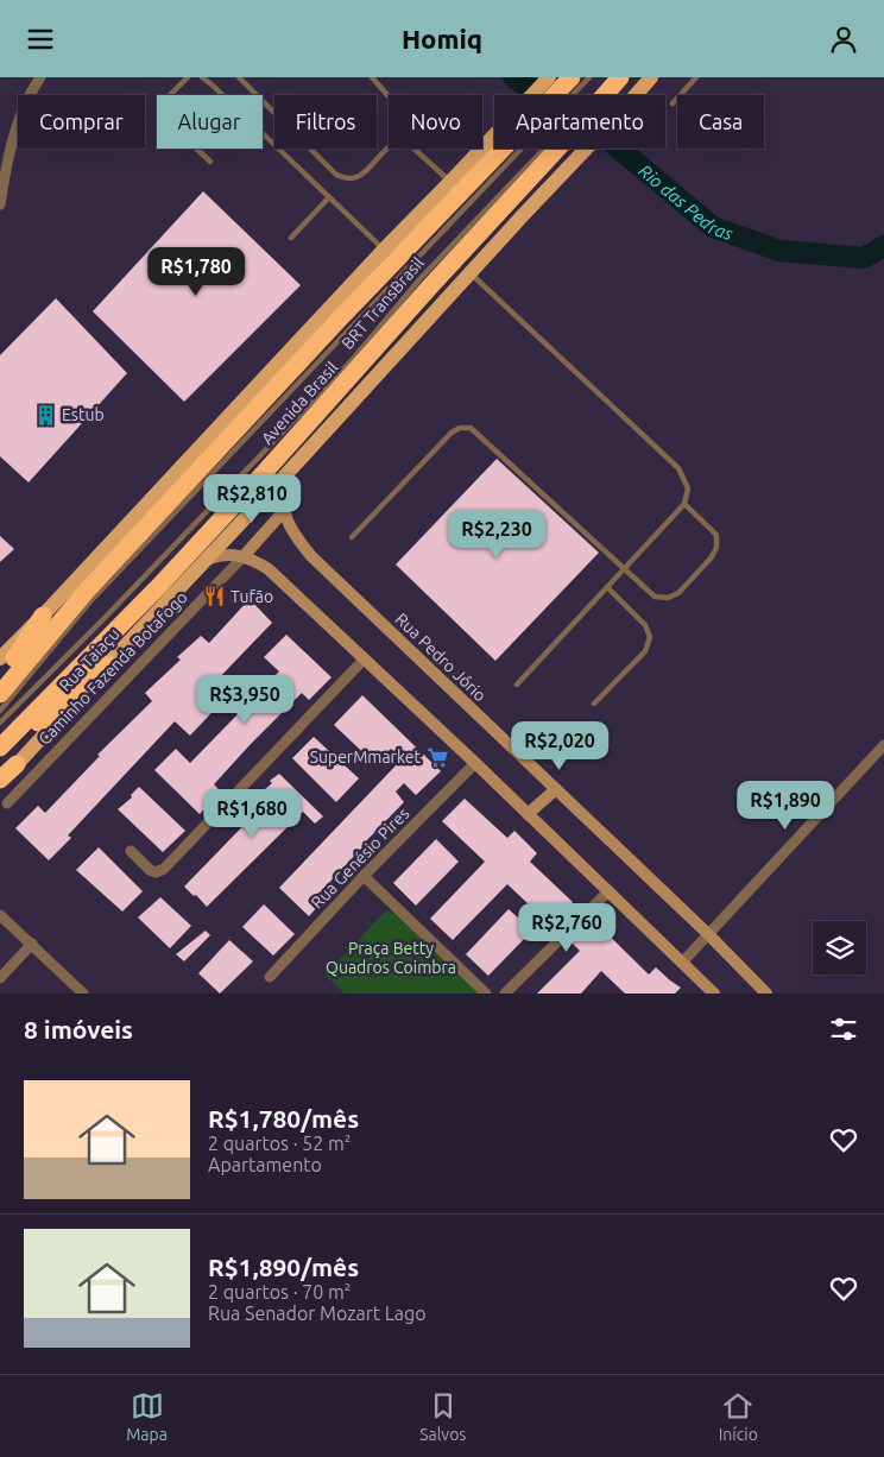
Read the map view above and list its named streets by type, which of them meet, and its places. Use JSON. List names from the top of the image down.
{
  "streets": {
    "highway": ["Avenida Brasil"],
    "main road": ["Rua Pedro Jório", "Rua Taiaçu"],
    "street": ["Caminho Fazenda Botafogo", "Rua Genésio Pires"],
    "lane": ["BRT TransBrasil"]
  },
  "water": ["Rio das Pedras"],
  "parks": ["Praça Betty Quadros Coimbra"],
  "places": {
    "building": ["Estub"],
    "restaurant": ["Tufão"],
    "supermarket": ["SuperMmarket"]
  },
  "page": {
    "header": "Homiq",
    "chip": [
      "Comprar",
      "Alugar",
      "Filtros",
      "Novo",
      "Apartamento",
      "Casa"
    ],
    "price": [
      "R$1,780",
      "R$2,810",
      "R$2,230",
      "R$3,950",
      "R$2,020",
      "R$1,890",
      "R$1,680",
      "R$2,760"
    ],
    "heading": "8 imóveis",
    "list": [
      {
        "name": "R$1,780/mês",
        "note": "2 quartos · 52 m² · Apartamento"
      },
      {
        "name": "R$1,890/mês",
        "note": "2 quartos · 70 m² · Rua Senador Mozart Lago"
      }
    ],
    "tabs": ["Mapa", "Salvos", "Início"]
  }
}
